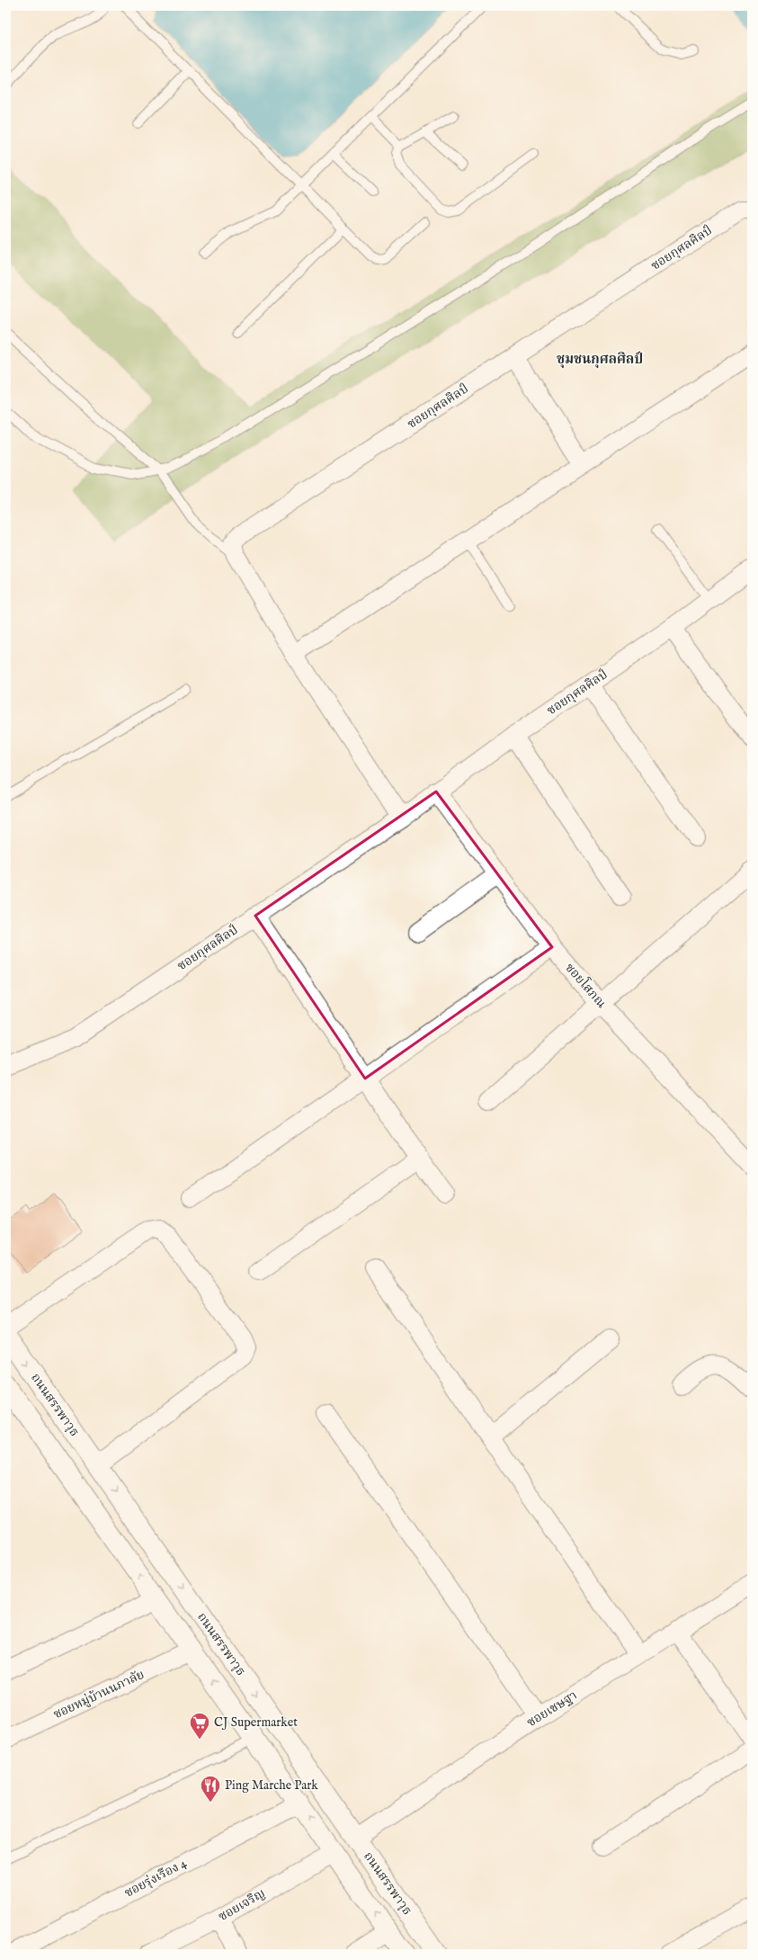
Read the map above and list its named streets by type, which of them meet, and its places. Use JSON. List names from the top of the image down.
{
  "streets": {
    "main road": ["ถนนสรรพาวุธ"],
    "street": [
      "ซอยกุศลศิลป์",
      "ซอยโสภณ",
      "ซอยหมู่บ้านนภาลัย",
      "ซอยเชษฐา",
      "ซอยรุ่งเรือง 4",
      "ซอยเจริญ"
    ]
  },
  "crossings": [
    ["ซอยกุศลศิลป์", "ซอยโสภณ"],
    ["ถนนสรรพาวุธ", "ซอยเชษฐา"]
  ],
  "districts": ["ชุมชนกุศลศิลป์"],
  "places": {
    "supermarket": ["CJ Supermarket"],
    "restaurant": ["Ping Marche Park"]
  }
}
